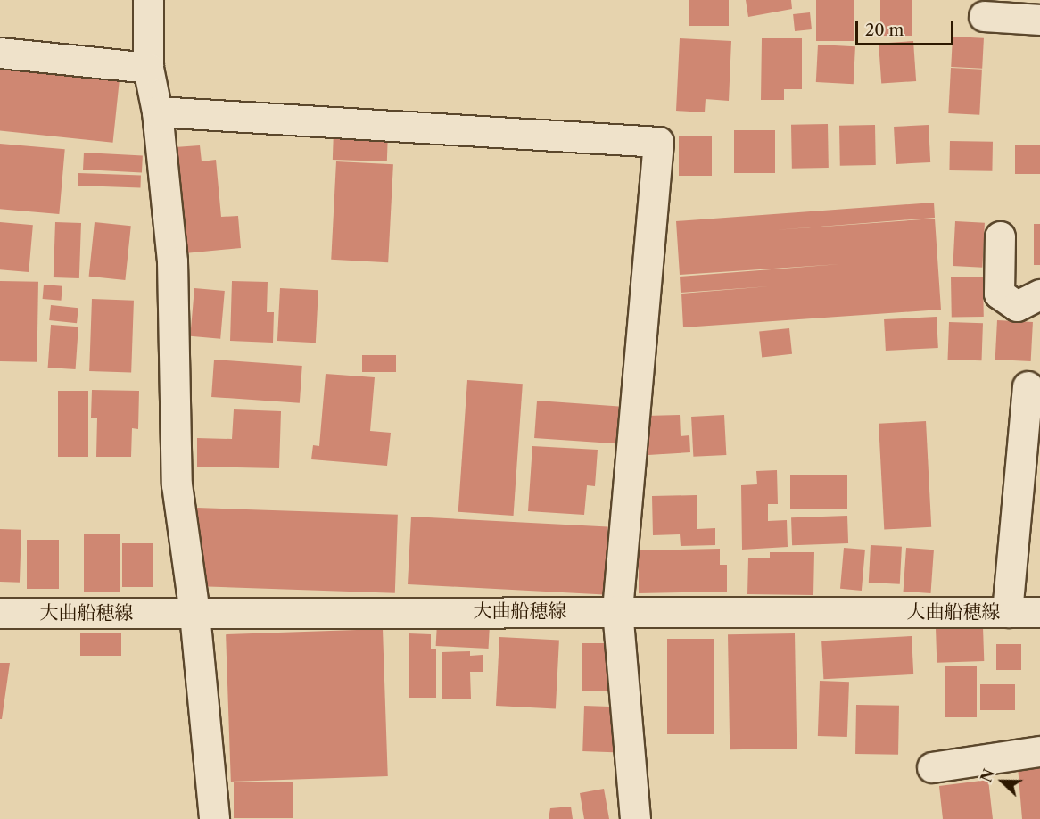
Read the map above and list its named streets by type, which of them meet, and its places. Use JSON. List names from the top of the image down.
{
  "streets": {
    "street": ["大曲船穂線"]
  },
  "scale_bar": "20 m",
  "north": "left"
}
